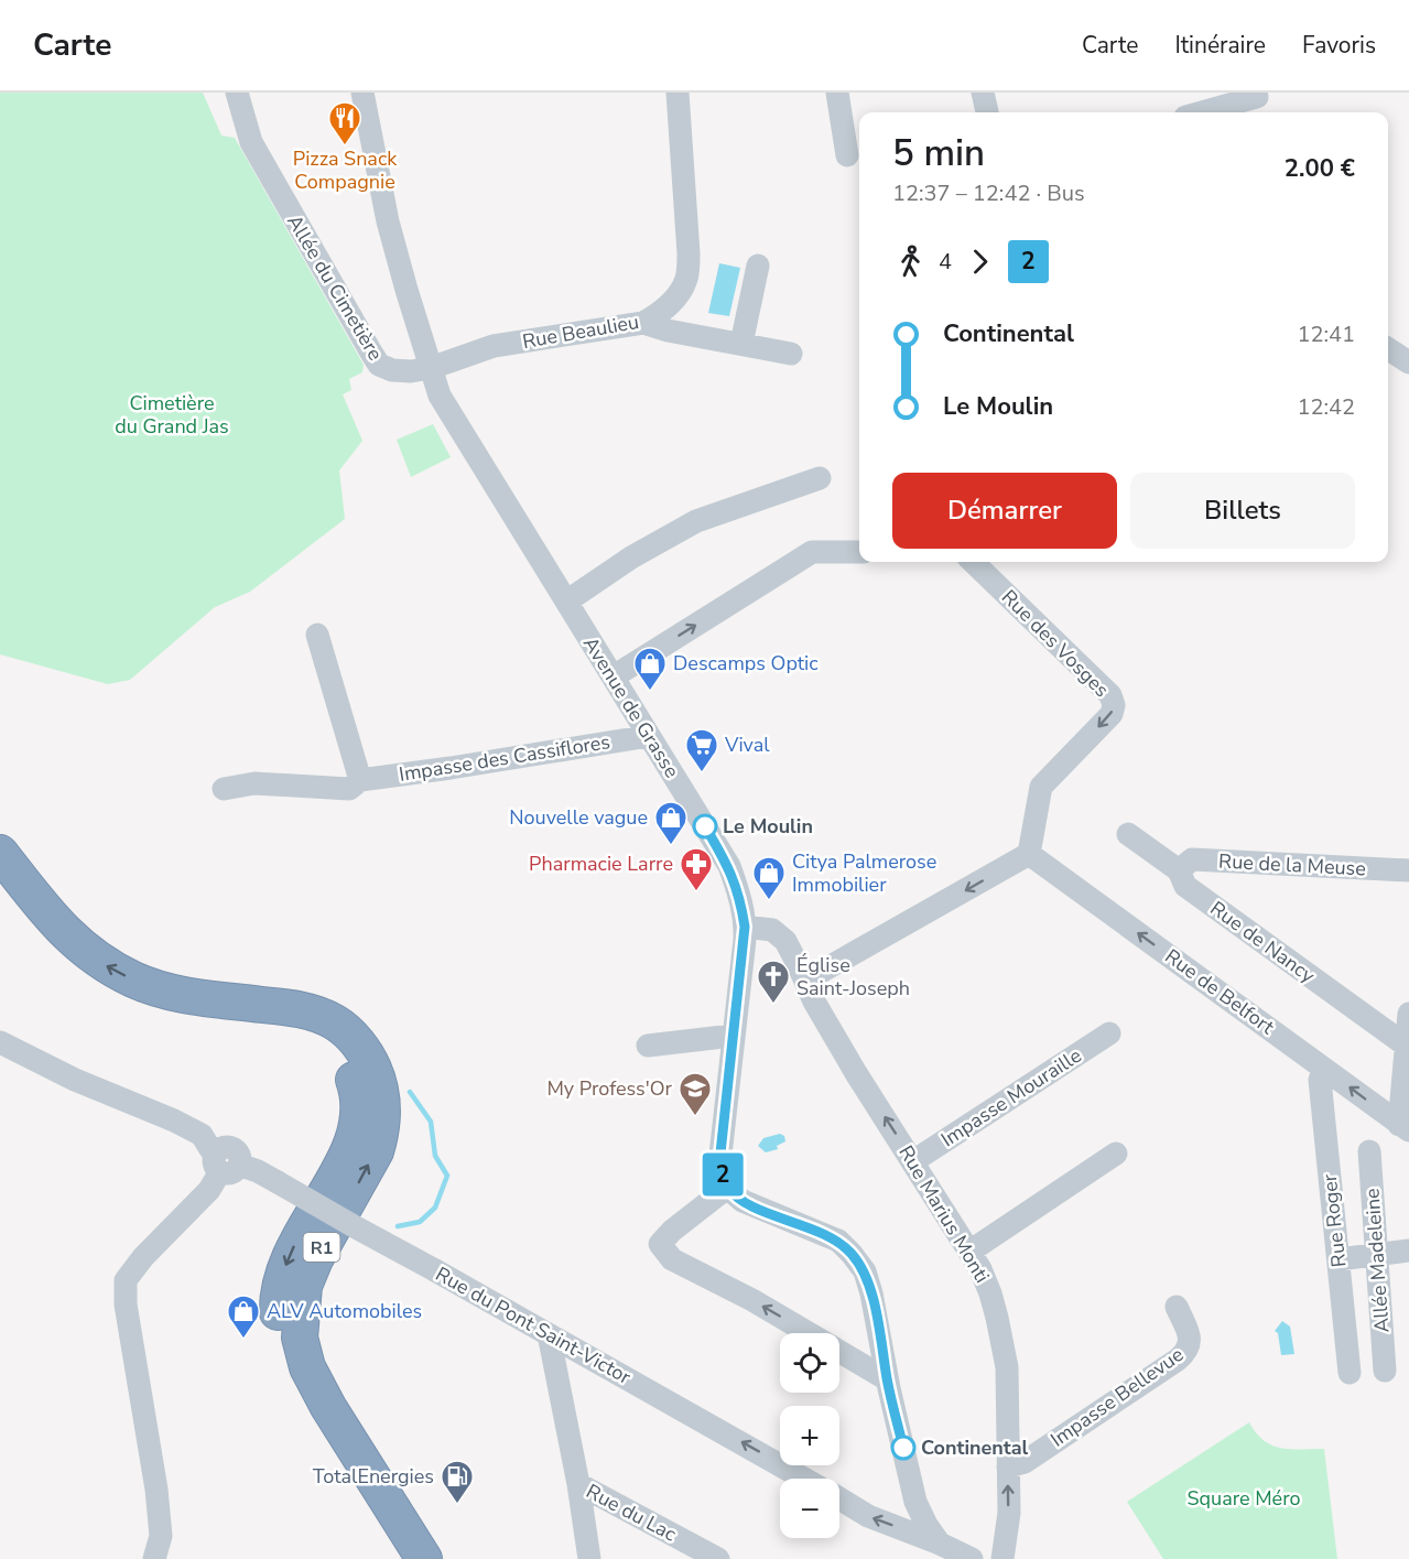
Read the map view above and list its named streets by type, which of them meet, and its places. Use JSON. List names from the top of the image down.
{
  "streets": {
    "highway": ["R1"],
    "street": [
      "Allée du Cimetière",
      "Rue Beaulieu",
      "Rue des Vosges",
      "Avenue de Grasse",
      "Impasse des Cassiflores",
      "Rue de la Meuse",
      "Rue de Nancy",
      "Rue de Belfort",
      "Impasse Mouraille",
      "Rue Marius Monti",
      "Rue Roger",
      "Allée Madeleine",
      "Rue du Pont Saint-Victor",
      "Impasse Bellevue",
      "Rue du Lac"
    ]
  },
  "crossings": [
    ["Allée du Cimetière", "Rue Beaulieu"],
    ["Allée du Cimetière", "Avenue de Grasse"],
    ["Rue Beaulieu", "Avenue de Grasse"],
    ["Rue des Vosges", "Rue de Belfort"],
    ["Avenue de Grasse", "Impasse des Cassiflores"],
    ["Avenue de Grasse", "Rue Marius Monti"],
    ["Rue de la Meuse", "Rue de Nancy"],
    ["Rue de Belfort", "Rue Roger"],
    ["Impasse Mouraille", "Rue Marius Monti"],
    ["Rue Marius Monti", "Impasse Bellevue"]
  ],
  "one_way": ["Rue de Belfort", "Rue Marius Monti", "Rue du Pont Saint-Victor"],
  "parks": ["Cimetière du Grand Jas", "Square Méro"],
  "places": {
    "restaurant": ["Pizza Snack Compagnie"],
    "shop": [
      "Descamps Optic",
      "Nouvelle vague",
      "Citya Palmerose Immobilier",
      "ALV Automobiles"
    ],
    "supermarket": ["Vival"],
    "other": ["Le Moulin", "Continental"],
    "pharmacy": ["Pharmacie Larre"],
    "church": ["Église Saint-Joseph"],
    "school or university": ["My Profess'Or"],
    "fuel station": ["TotalEnergies"]
  },
  "lines": ["bus line 2"],
  "page": {
    "header": "Carte",
    "nav": ["Carte", "Itinéraire", "Favoris"],
    "on_map": "2",
    "heading": ["5 min", "12:37 – 12:42 · Bus", "2.00 €"],
    "legs": ["4", "2"],
    "list": [
      {
        "name": "Continental",
        "value": "12:41"
      },
      {
        "name": "Le Moulin",
        "value": "12:42"
      }
    ],
    "buttons": ["Démarrer", "Billets"],
    "map_buttons": ["+", "−"]
  }
}
